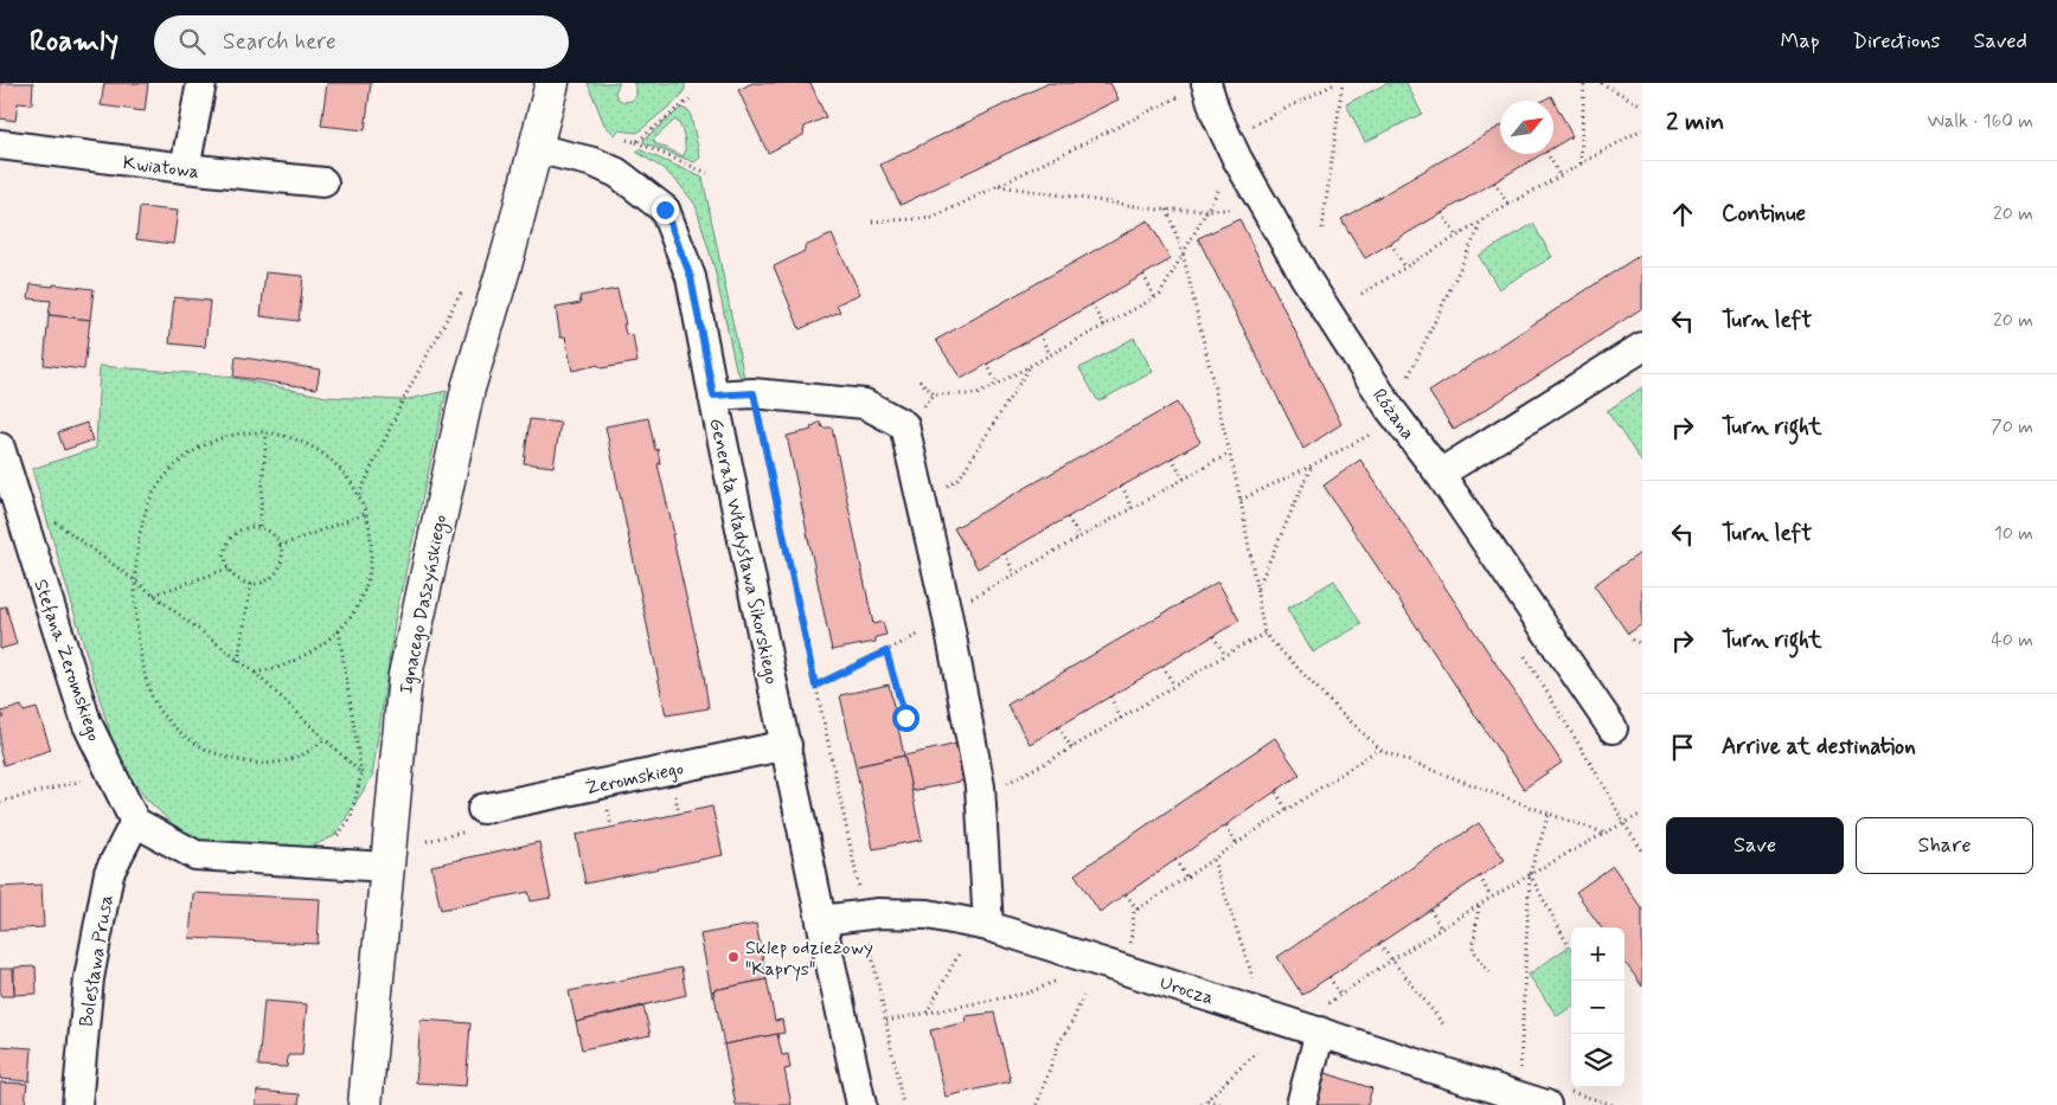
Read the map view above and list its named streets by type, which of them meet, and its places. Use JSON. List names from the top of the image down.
{
  "streets": {
    "main road": ["Ignacego Daszyńskiego"],
    "street": [
      "Kwiatowa",
      "Różana",
      "Generała Władysława Sikorskiego",
      "Stefana Żeromskiego",
      "Żeromskiego",
      "Bolesława Prusa",
      "Urocza"
    ]
  },
  "crossings": [
    ["Generała Władysława Sikorskiego", "Ignacego Daszyńskiego"],
    ["Generała Władysława Sikorskiego", "Żeromskiego"],
    ["Generała Władysława Sikorskiego", "Urocza"],
    ["Stefana Żeromskiego", "Bolesława Prusa"]
  ],
  "places": ["Sklep odzieżowy \"Kaprys\""],
  "north": "top right",
  "page": {
    "header": "Roamly",
    "search": "Search here",
    "nav": ["Map", "Directions", "Saved"],
    "heading": ["2 min", "Walk · 160 m"],
    "list": [
      ["Continue", "20 m"],
      ["Turn left", "20 m"],
      ["Turn right", "70 m"],
      ["Turn left", "10 m"],
      ["Turn right", "40 m"],
      "Arrive at destination"
    ],
    "buttons": ["Save", "Share"],
    "map_buttons": ["+", "−"]
  }
}
